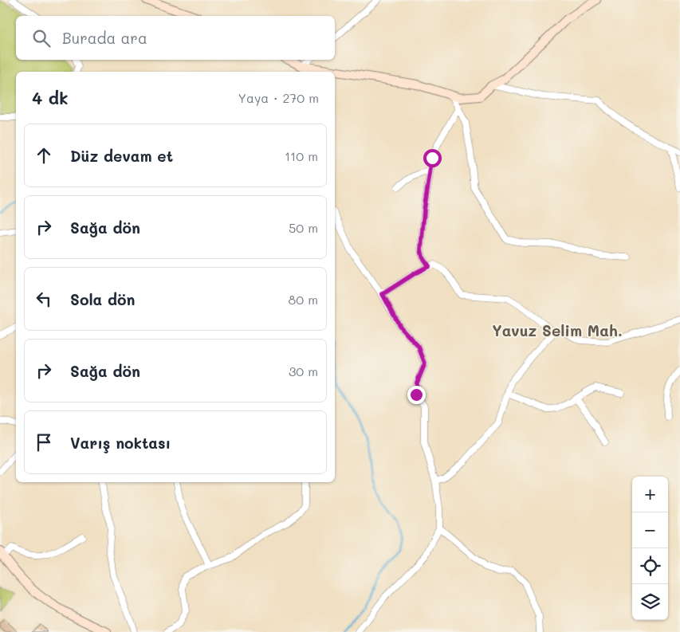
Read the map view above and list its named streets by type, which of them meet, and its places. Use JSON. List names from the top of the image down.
{
  "districts": ["Yavuz Selim Mah."],
  "page": {
    "search": "Burada ara",
    "heading": ["4 dk", "Yaya · 270 m"],
    "list": [
      ["Düz devam et", "110 m"],
      ["Sağa dön", "50 m"],
      ["Sola dön", "80 m"],
      ["Sağa dön", "30 m"],
      "Varış noktası"
    ],
    "map_buttons": ["+", "−"]
  }
}
